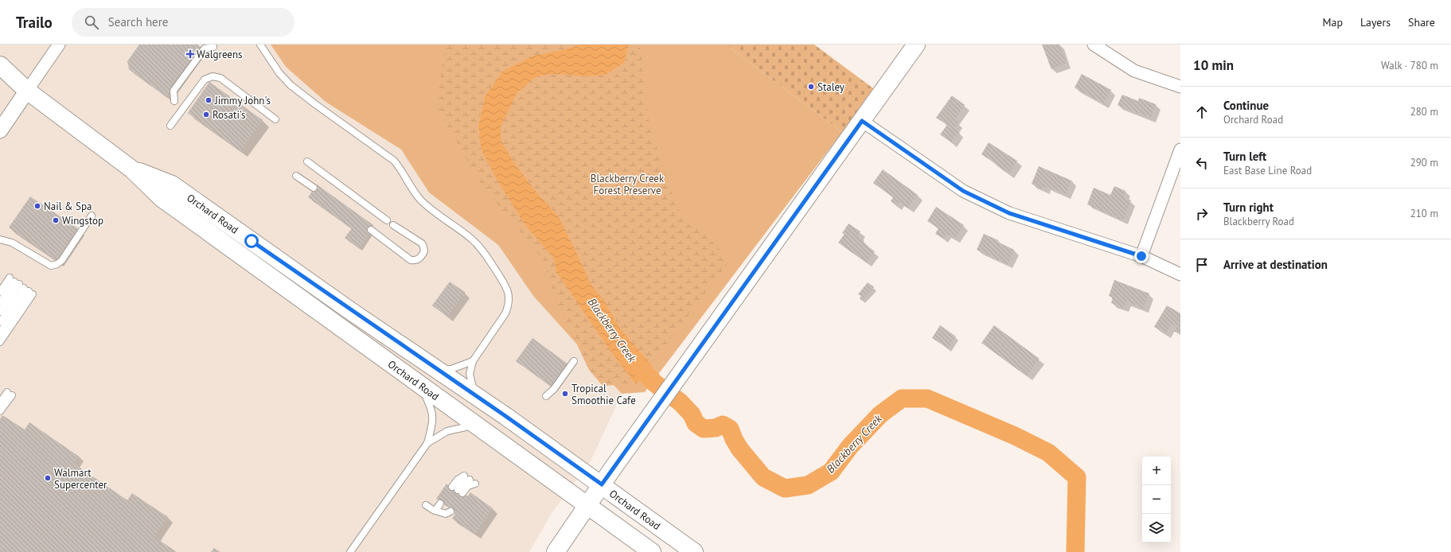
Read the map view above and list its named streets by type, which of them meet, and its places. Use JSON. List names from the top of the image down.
{
  "streets": {
    "main road": ["Orchard Road"]
  },
  "water": ["Blackberry Creek"],
  "parks": ["Blackberry Creek Forest Preserve"],
  "places": {
    "health": ["Walgreens"],
    "other": [
      "Staley",
      "Jimmy John's",
      "Rosati's",
      "Nail & Spa",
      "Wingstop",
      "Tropical Smoothie Cafe",
      "Walmart Supercenter"
    ]
  },
  "page": {
    "header": "Trailo",
    "search": "Search here",
    "nav": ["Map", "Layers", "Share"],
    "heading": ["10 min", "Walk · 780 m"],
    "list": [
      ["Continue", "Orchard Road", "280 m"],
      ["Turn left", "East Base Line Road", "290 m"],
      ["Turn right", "Blackberry Road", "210 m"],
      "Arrive at destination"
    ],
    "map_buttons": ["+", "−"]
  }
}
